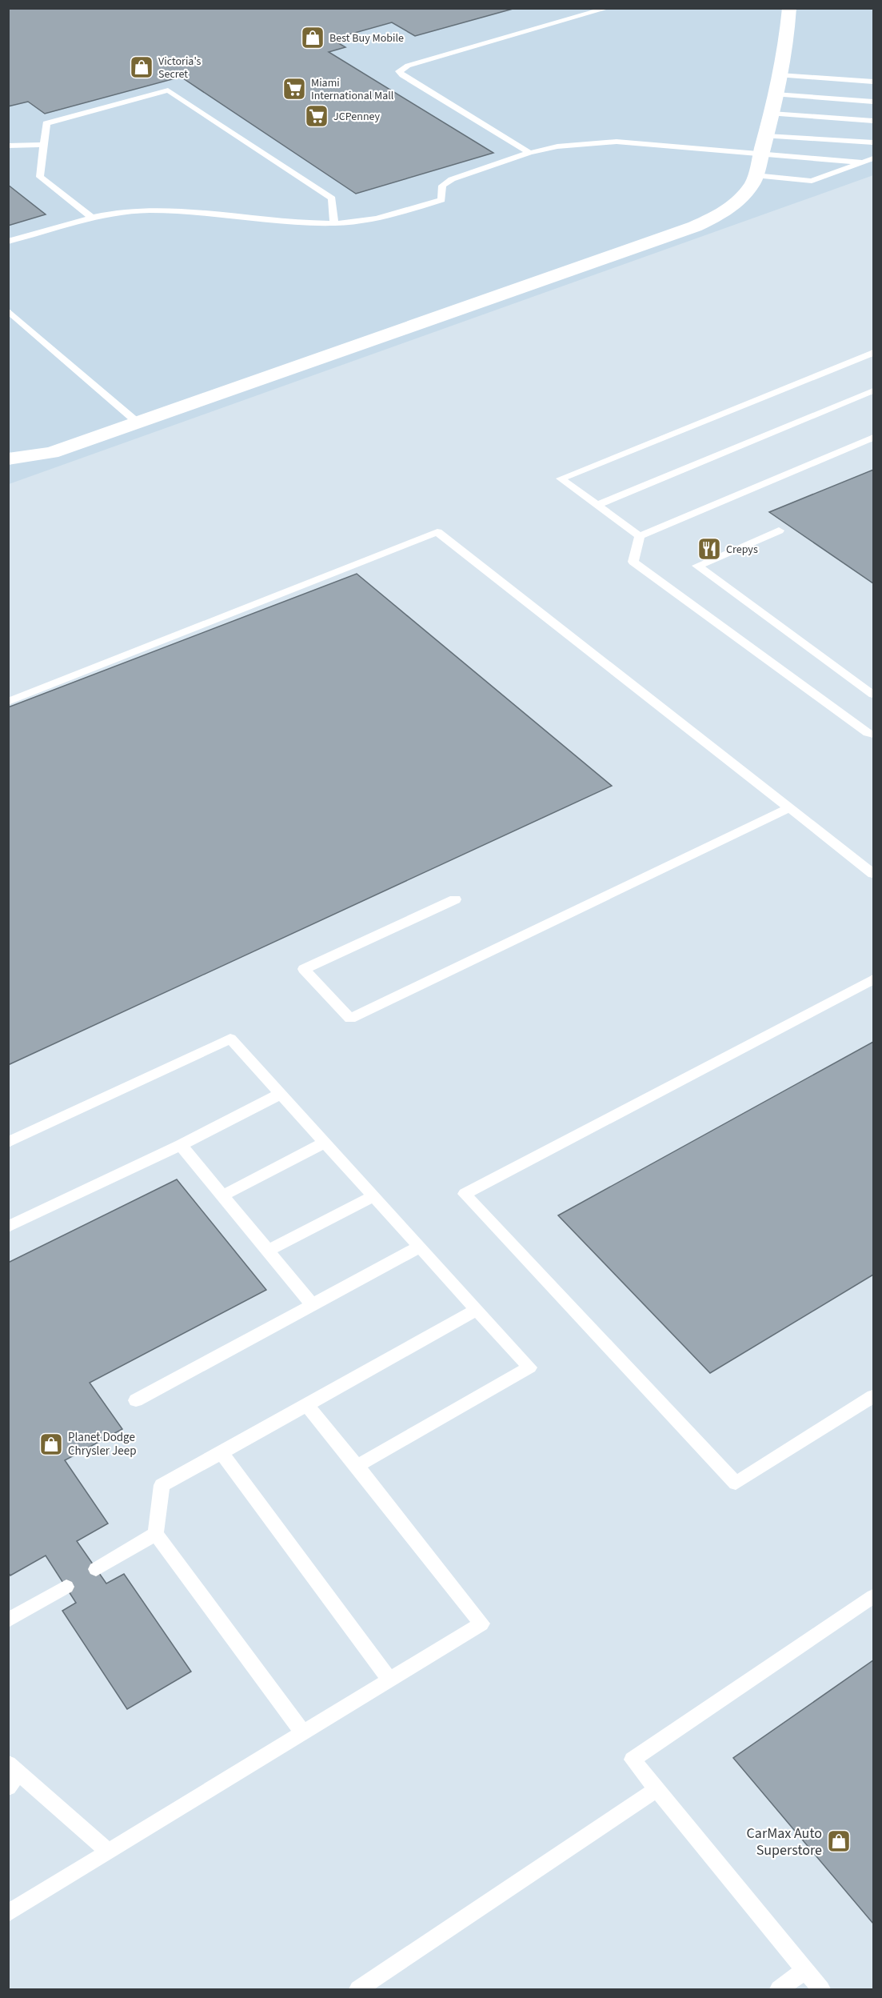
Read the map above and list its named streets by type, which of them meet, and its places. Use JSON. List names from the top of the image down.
{
  "places": {
    "shop": [
      "Best Buy Mobile",
      "Victoria's Secret",
      "Planet Dodge Chrysler Jeep",
      "CarMax Auto Superstore"
    ],
    "supermarket": ["Miami International Mall", "JCPenney"],
    "restaurant": ["Crepys"]
  }
}
